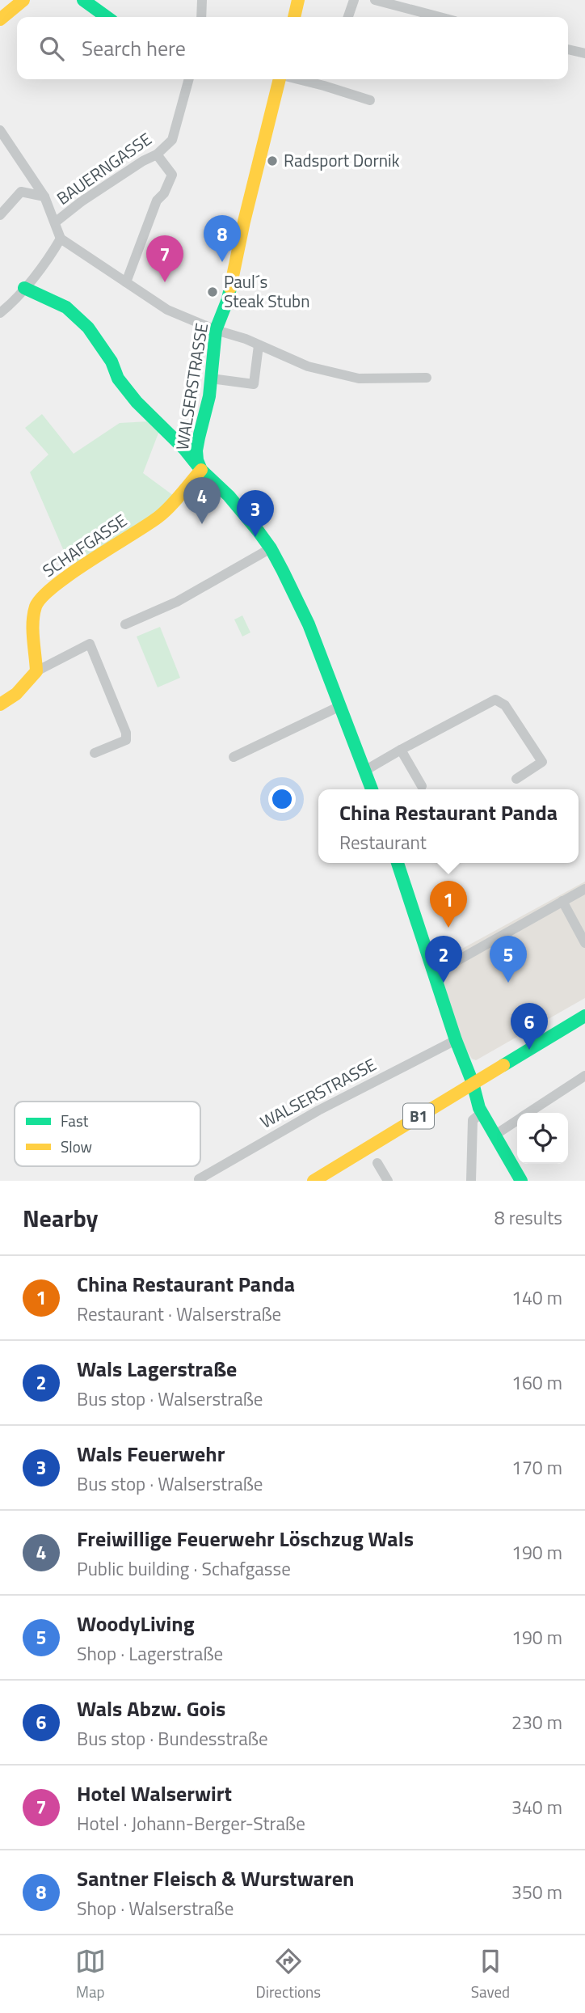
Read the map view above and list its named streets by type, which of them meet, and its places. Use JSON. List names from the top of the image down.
{
  "streets": {
    "street": [
      "BAUERNGASSE",
      "WALSERSTRASSE",
      "SCHAFGASSE",
      "B1"
    ]
  },
  "crossings": [
    ["WALSERSTRASSE", "SCHAFGASSE"]
  ],
  "places": ["Radsport Dornik", "Paul´s Steak Stubn"],
  "legend": ["Fast", "Slow"],
  "page": {
    "search": "Search here",
    "pins": [
      "8",
      "7",
      "4",
      "3",
      "1",
      "2",
      "5",
      "6"
    ],
    "popup": ["China Restaurant Panda", "Restaurant"],
    "heading": ["Nearby", "8 results"],
    "list": [
      {
        "mark": "1",
        "name": "China Restaurant Panda",
        "note": "Restaurant · Walserstraße",
        "value": "140 m"
      },
      {
        "mark": "2",
        "name": "Wals Lagerstraße",
        "note": "Bus stop · Walserstraße",
        "value": "160 m"
      },
      {
        "mark": "3",
        "name": "Wals Feuerwehr",
        "note": "Bus stop · Walserstraße",
        "value": "170 m"
      },
      {
        "mark": "4",
        "name": "Freiwillige Feuerwehr Löschzug Wals",
        "note": "Public building · Schafgasse",
        "value": "190 m"
      },
      {
        "mark": "5",
        "name": "WoodyLiving",
        "note": "Shop · Lagerstraße",
        "value": "190 m"
      },
      {
        "mark": "6",
        "name": "Wals Abzw. Gois",
        "note": "Bus stop · Bundesstraße",
        "value": "230 m"
      },
      {
        "mark": "7",
        "name": "Hotel Walserwirt",
        "note": "Hotel · Johann-Berger-Straße",
        "value": "340 m"
      },
      {
        "mark": "8",
        "name": "Santner Fleisch & Wurstwaren",
        "note": "Shop · Walserstraße",
        "value": "350 m"
      }
    ],
    "nav": ["Map", "Directions", "Saved"]
  }
}
